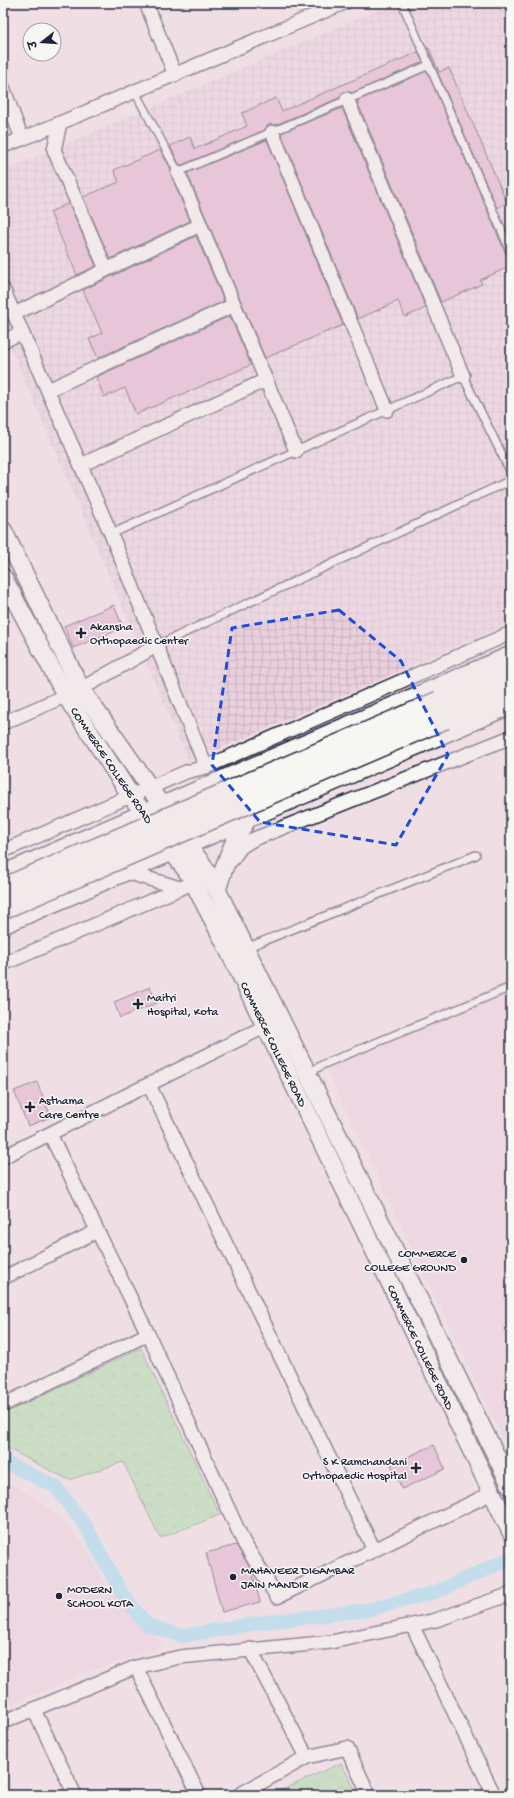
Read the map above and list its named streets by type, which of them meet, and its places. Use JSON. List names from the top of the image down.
{
  "streets": {
    "street": ["COMMERCE COLLEGE ROAD"]
  },
  "places": {
    "health": [
      "Akansha Orthopaedic Center",
      "Maitri Hospital, Kota",
      "Asthama Care Centre",
      "S K Ramchandani Orthopaedic Hospital"
    ],
    "other": ["COMMERCE COLLEGE GROUND", "MAHAVEER DIGAMBAR JAIN MANDIR", "MODERN SCHOOL KOTA"]
  },
  "north": "left"
}
